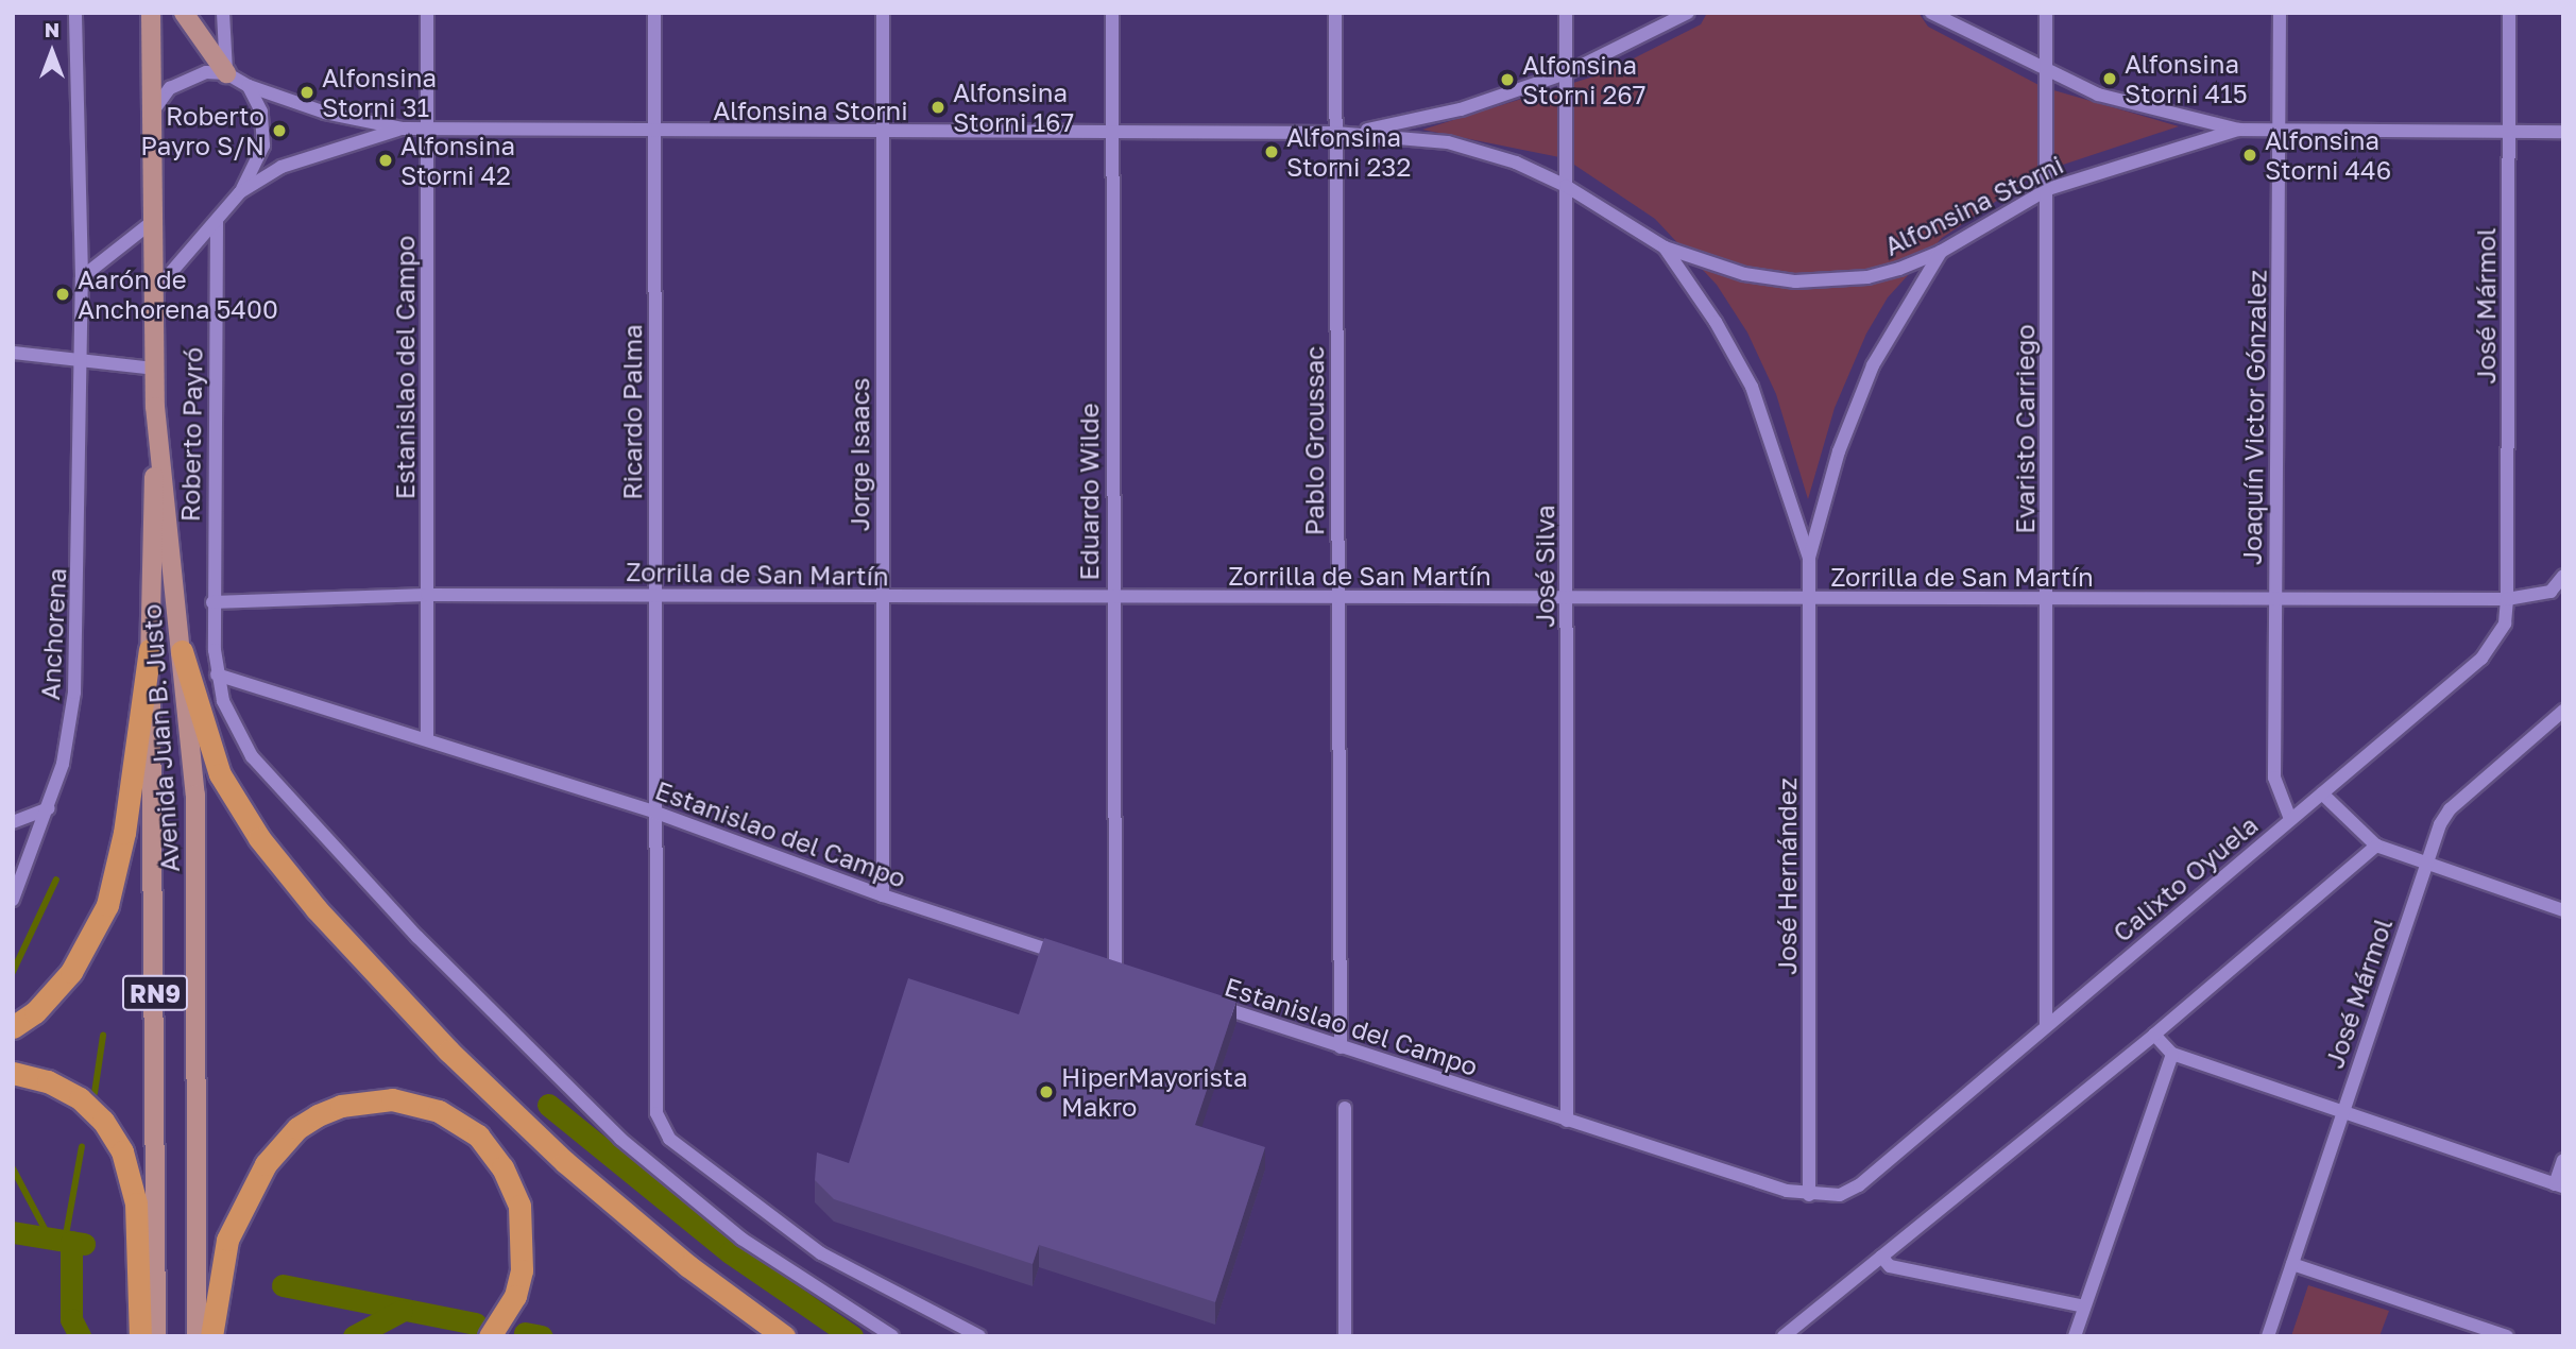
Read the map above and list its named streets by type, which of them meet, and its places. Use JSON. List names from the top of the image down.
{
  "streets": {
    "main road": ["Avenida Juan B. Justo", "RN9"],
    "street": [
      "Alfonsina Storni",
      "José Mármol",
      "Estanislao del Campo",
      "Ricardo Palma",
      "Joaquín Victor Gónzalez",
      "Evaristo Carriego",
      "Roberto Payró",
      "Pablo Groussac",
      "Jorge Isaacs",
      "Eduardo Wilde",
      "José Silva",
      "Zorrilla de San Martín",
      "Anchorena",
      "José Hernández",
      "Calixto Oyuela"
    ]
  },
  "crossings": [
    ["Alfonsina Storni", "José Mármol"],
    ["Alfonsina Storni", "Estanislao del Campo"],
    ["Alfonsina Storni", "Ricardo Palma"],
    ["Alfonsina Storni", "Joaquín Victor Gónzalez"],
    ["Alfonsina Storni", "Evaristo Carriego"],
    ["Alfonsina Storni", "Roberto Payró"],
    ["Alfonsina Storni", "Pablo Groussac"],
    ["Alfonsina Storni", "Jorge Isaacs"],
    ["Alfonsina Storni", "Eduardo Wilde"],
    ["Alfonsina Storni", "José Silva"],
    ["Alfonsina Storni", "Avenida Juan B. Justo"],
    ["Alfonsina Storni", "José Hernández"],
    ["José Mármol", "Zorrilla de San Martín"],
    ["José Mármol", "Calixto Oyuela"],
    ["Estanislao del Campo", "Ricardo Palma"],
    ["Estanislao del Campo", "Pablo Groussac"],
    ["Estanislao del Campo", "Jorge Isaacs"],
    ["Estanislao del Campo", "José Silva"],
    ["Estanislao del Campo", "Zorrilla de San Martín"],
    ["Estanislao del Campo", "José Hernández"],
    ["Estanislao del Campo", "Calixto Oyuela"],
    ["Ricardo Palma", "Zorrilla de San Martín"],
    ["Joaquín Victor Gónzalez", "Zorrilla de San Martín"],
    ["Joaquín Victor Gónzalez", "Calixto Oyuela"],
    ["Evaristo Carriego", "Zorrilla de San Martín"],
    ["Evaristo Carriego", "Calixto Oyuela"],
    ["Roberto Payró", "Zorrilla de San Martín"],
    ["Pablo Groussac", "Zorrilla de San Martín"],
    ["Jorge Isaacs", "Zorrilla de San Martín"],
    ["Eduardo Wilde", "Zorrilla de San Martín"],
    ["José Silva", "Zorrilla de San Martín"],
    ["Zorrilla de San Martín", "José Hernández"],
    ["Zorrilla de San Martín", "Calixto Oyuela"],
    ["José Hernández", "Calixto Oyuela"]
  ],
  "places": [
    "Alfonsina Storni 415",
    "Alfonsina Storni 267",
    "Alfonsina Storni 31",
    "Alfonsina Storni 167",
    "Roberto Payro S/N",
    "Alfonsina Storni 232",
    "Alfonsina Storni 446",
    "Alfonsina Storni 42",
    "Aarón de Anchorena 5400",
    "HiperMayorista Makro"
  ],
  "north": "top"
}
